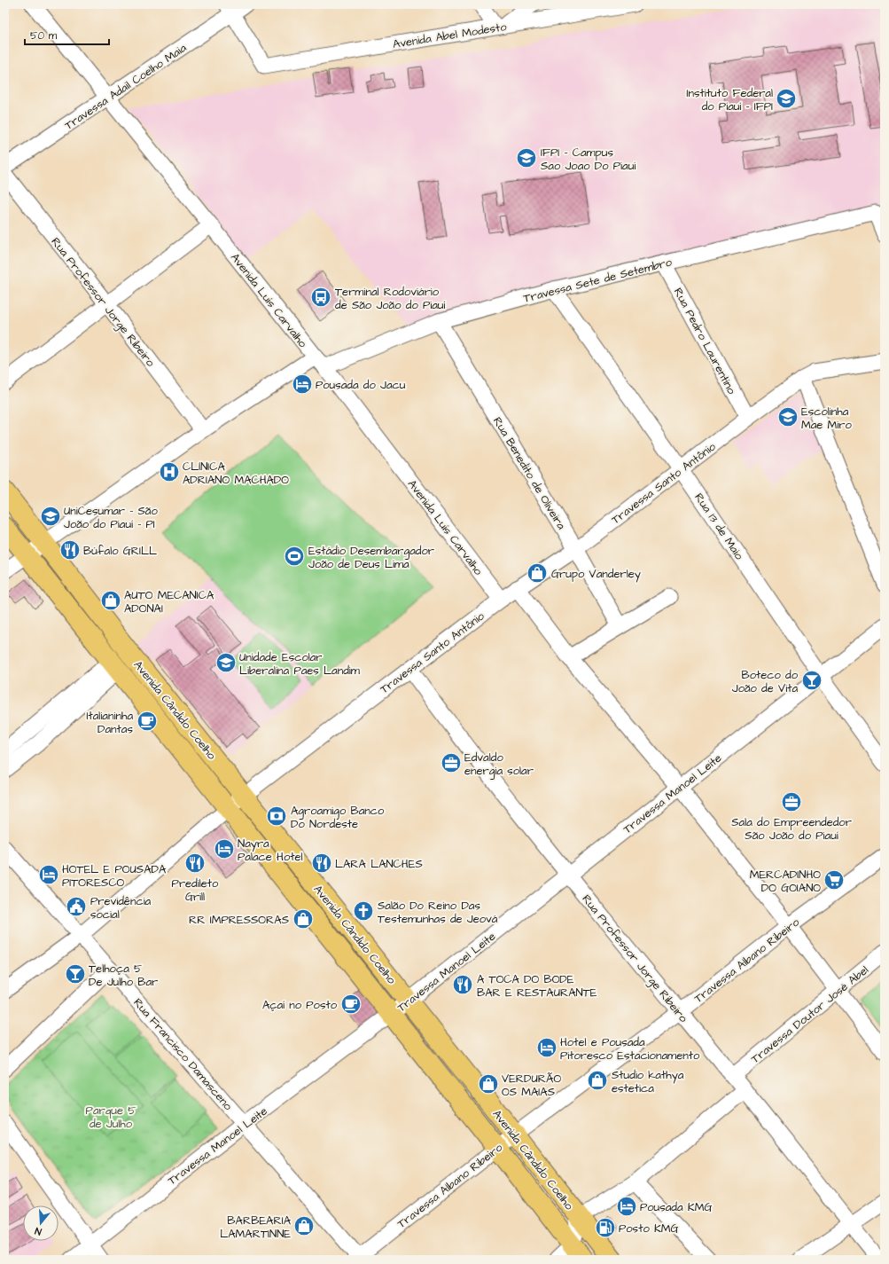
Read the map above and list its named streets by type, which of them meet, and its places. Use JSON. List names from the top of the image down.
{
  "streets": {
    "main road": ["Avenida Cândido Coelho"],
    "street": [
      "Avenida Abel Modesto",
      "Travessa Adail Coelho Maia",
      "Travessa Sete de Setembro",
      "Avenida Luís Carvalho",
      "Rua Professor Jorge Ribeiro",
      "Rua Pedro Laurentino",
      "Rua Benedito de Oliveira",
      "Travessa Santo Antônio",
      "Rua 13 de Maio",
      "Travessa Manoel Leite",
      "Travessa Albano Ribeiro",
      "Travessa Doutor José Abel",
      "Rua Francisco Damasceno"
    ]
  },
  "crossings": [
    ["Avenida Abel Modesto", "Travessa Adail Coelho Maia"],
    ["Travessa Adail Coelho Maia", "Avenida Luís Carvalho"],
    ["Travessa Sete de Setembro", "Avenida Luís Carvalho"],
    ["Travessa Sete de Setembro", "Rua Pedro Laurentino"],
    ["Travessa Sete de Setembro", "Rua Benedito de Oliveira"],
    ["Travessa Sete de Setembro", "Rua 13 de Maio"],
    ["Avenida Luís Carvalho", "Travessa Santo Antônio"],
    ["Rua Professor Jorge Ribeiro", "Travessa Santo Antônio"],
    ["Rua Professor Jorge Ribeiro", "Travessa Manoel Leite"],
    ["Rua Professor Jorge Ribeiro", "Travessa Albano Ribeiro"],
    ["Rua Professor Jorge Ribeiro", "Travessa Doutor José Abel"],
    ["Rua Pedro Laurentino", "Travessa Santo Antônio"],
    ["Rua Benedito de Oliveira", "Travessa Santo Antônio"],
    ["Travessa Santo Antônio", "Rua 13 de Maio"],
    ["Travessa Santo Antônio", "Avenida Cândido Coelho"],
    ["Travessa Santo Antônio", "Rua Francisco Damasceno"],
    ["Rua 13 de Maio", "Travessa Manoel Leite"],
    ["Avenida Cândido Coelho", "Travessa Manoel Leite"],
    ["Avenida Cândido Coelho", "Travessa Albano Ribeiro"],
    ["Travessa Manoel Leite", "Rua Francisco Damasceno"],
    ["Travessa Albano Ribeiro", "Rua Francisco Damasceno"]
  ],
  "parks": ["Parque 5 de Julho"],
  "places": {
    "school or university": [
      "Instituto Federal do Piauí - IFPI",
      "IFPI - Campus Sao Joao Do Piaui",
      "Escolinha Mae Miro",
      "UniCesumar - São João do Piauí - PI",
      "Unidade Escolar Liberalina Paes Landim"
    ],
    "bus stop": ["Terminal Rodoviário de São João do Piauí"],
    "hotel": [
      "Pousada do Jacu",
      "Nayra Palace Hotel",
      "HOTEL E POUSADA PITORESCO",
      "Hotel e Pousada Pitoresco Estacionamento",
      "Pousada KMG"
    ],
    "hospital": ["CLÍNICA ADRIANO MACHADO"],
    "restaurant": [
      "Búfalo GRILL",
      "Predileto Grill",
      "LARA LANCHES",
      "A TOCA DO BODE BAR E RESTAURANTE"
    ],
    "sports": ["Estádio Desembargador João de Deus Lima"],
    "shop": [
      "Grupo Vanderley",
      "AUTO MECANICA ADONAI",
      "RR IMPRESSORAS",
      "Studio kathya estetica",
      "VERDURÃO OS MAIAS",
      "BARBEARIA LAMARTINNE"
    ],
    "bar": ["Boteco do João de Vita", "Telhoça 5 De Julho Bar"],
    "cafe": ["Italianinha Dantas", "Açaí no Posto"],
    "office": ["Edvaldo energia solar", "Sala do Empreendedor São João do Piauí"],
    "bank": ["Agroamigo Banco Do Nordeste"],
    "supermarket": ["MERCADINHO DO GOIANO"],
    "public building": ["Previdência social"],
    "church": ["Salão Do Reino Das Testemunhas de Jeová"],
    "fuel station": ["Posto KMG"]
  },
  "scale_bar": "50 m",
  "north": "bottom"
}
